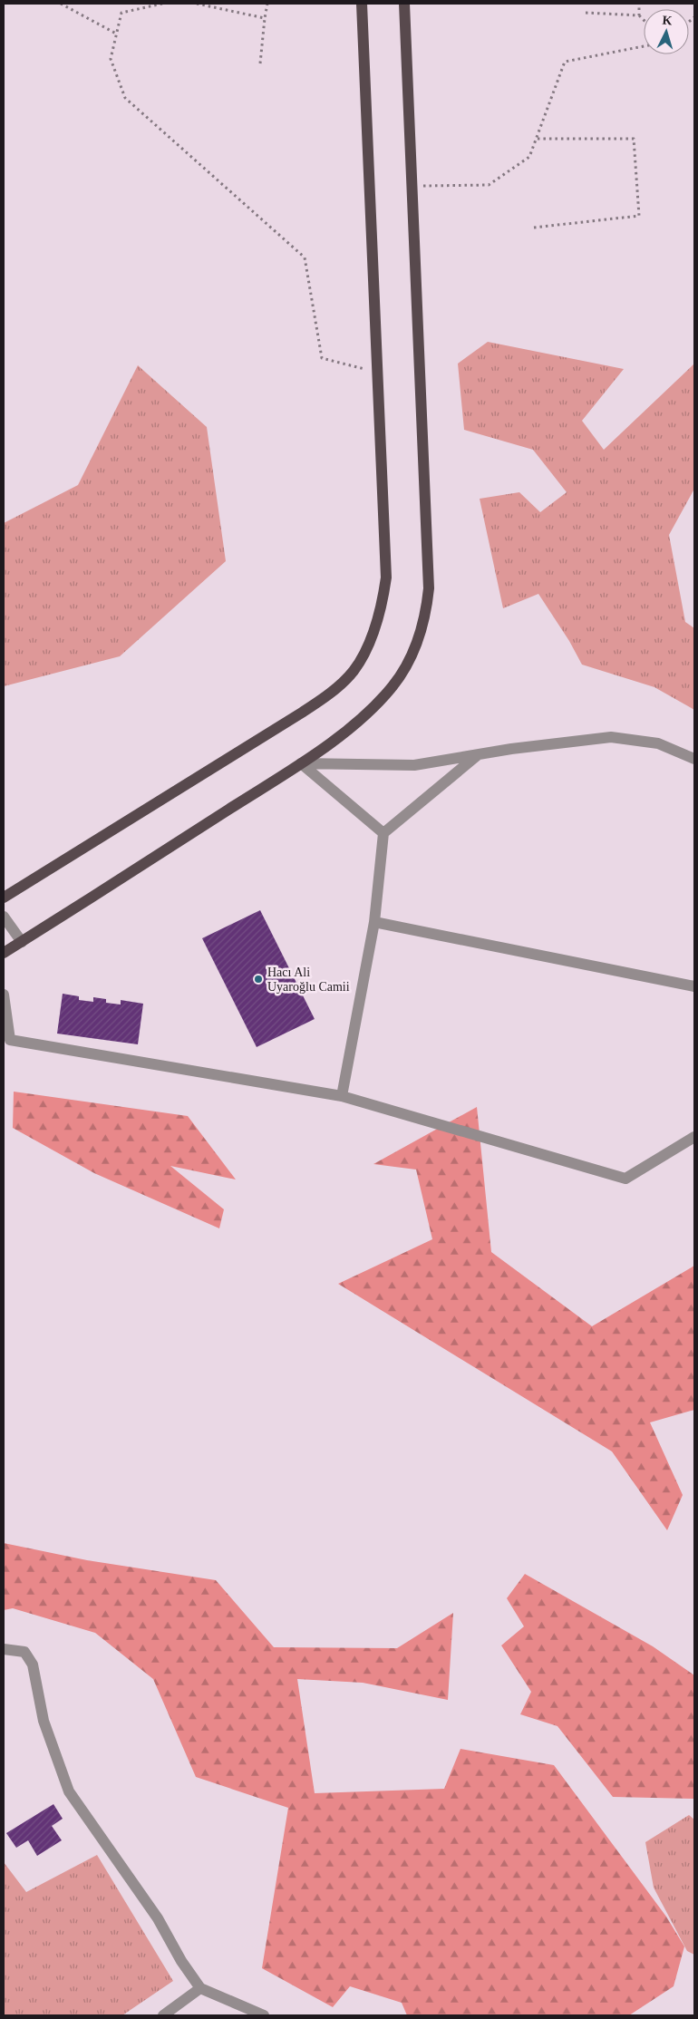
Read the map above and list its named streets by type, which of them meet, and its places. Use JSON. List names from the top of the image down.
{
  "places": ["Hacı Ali Uyaroğlu Camii"],
  "north": "top"
}
